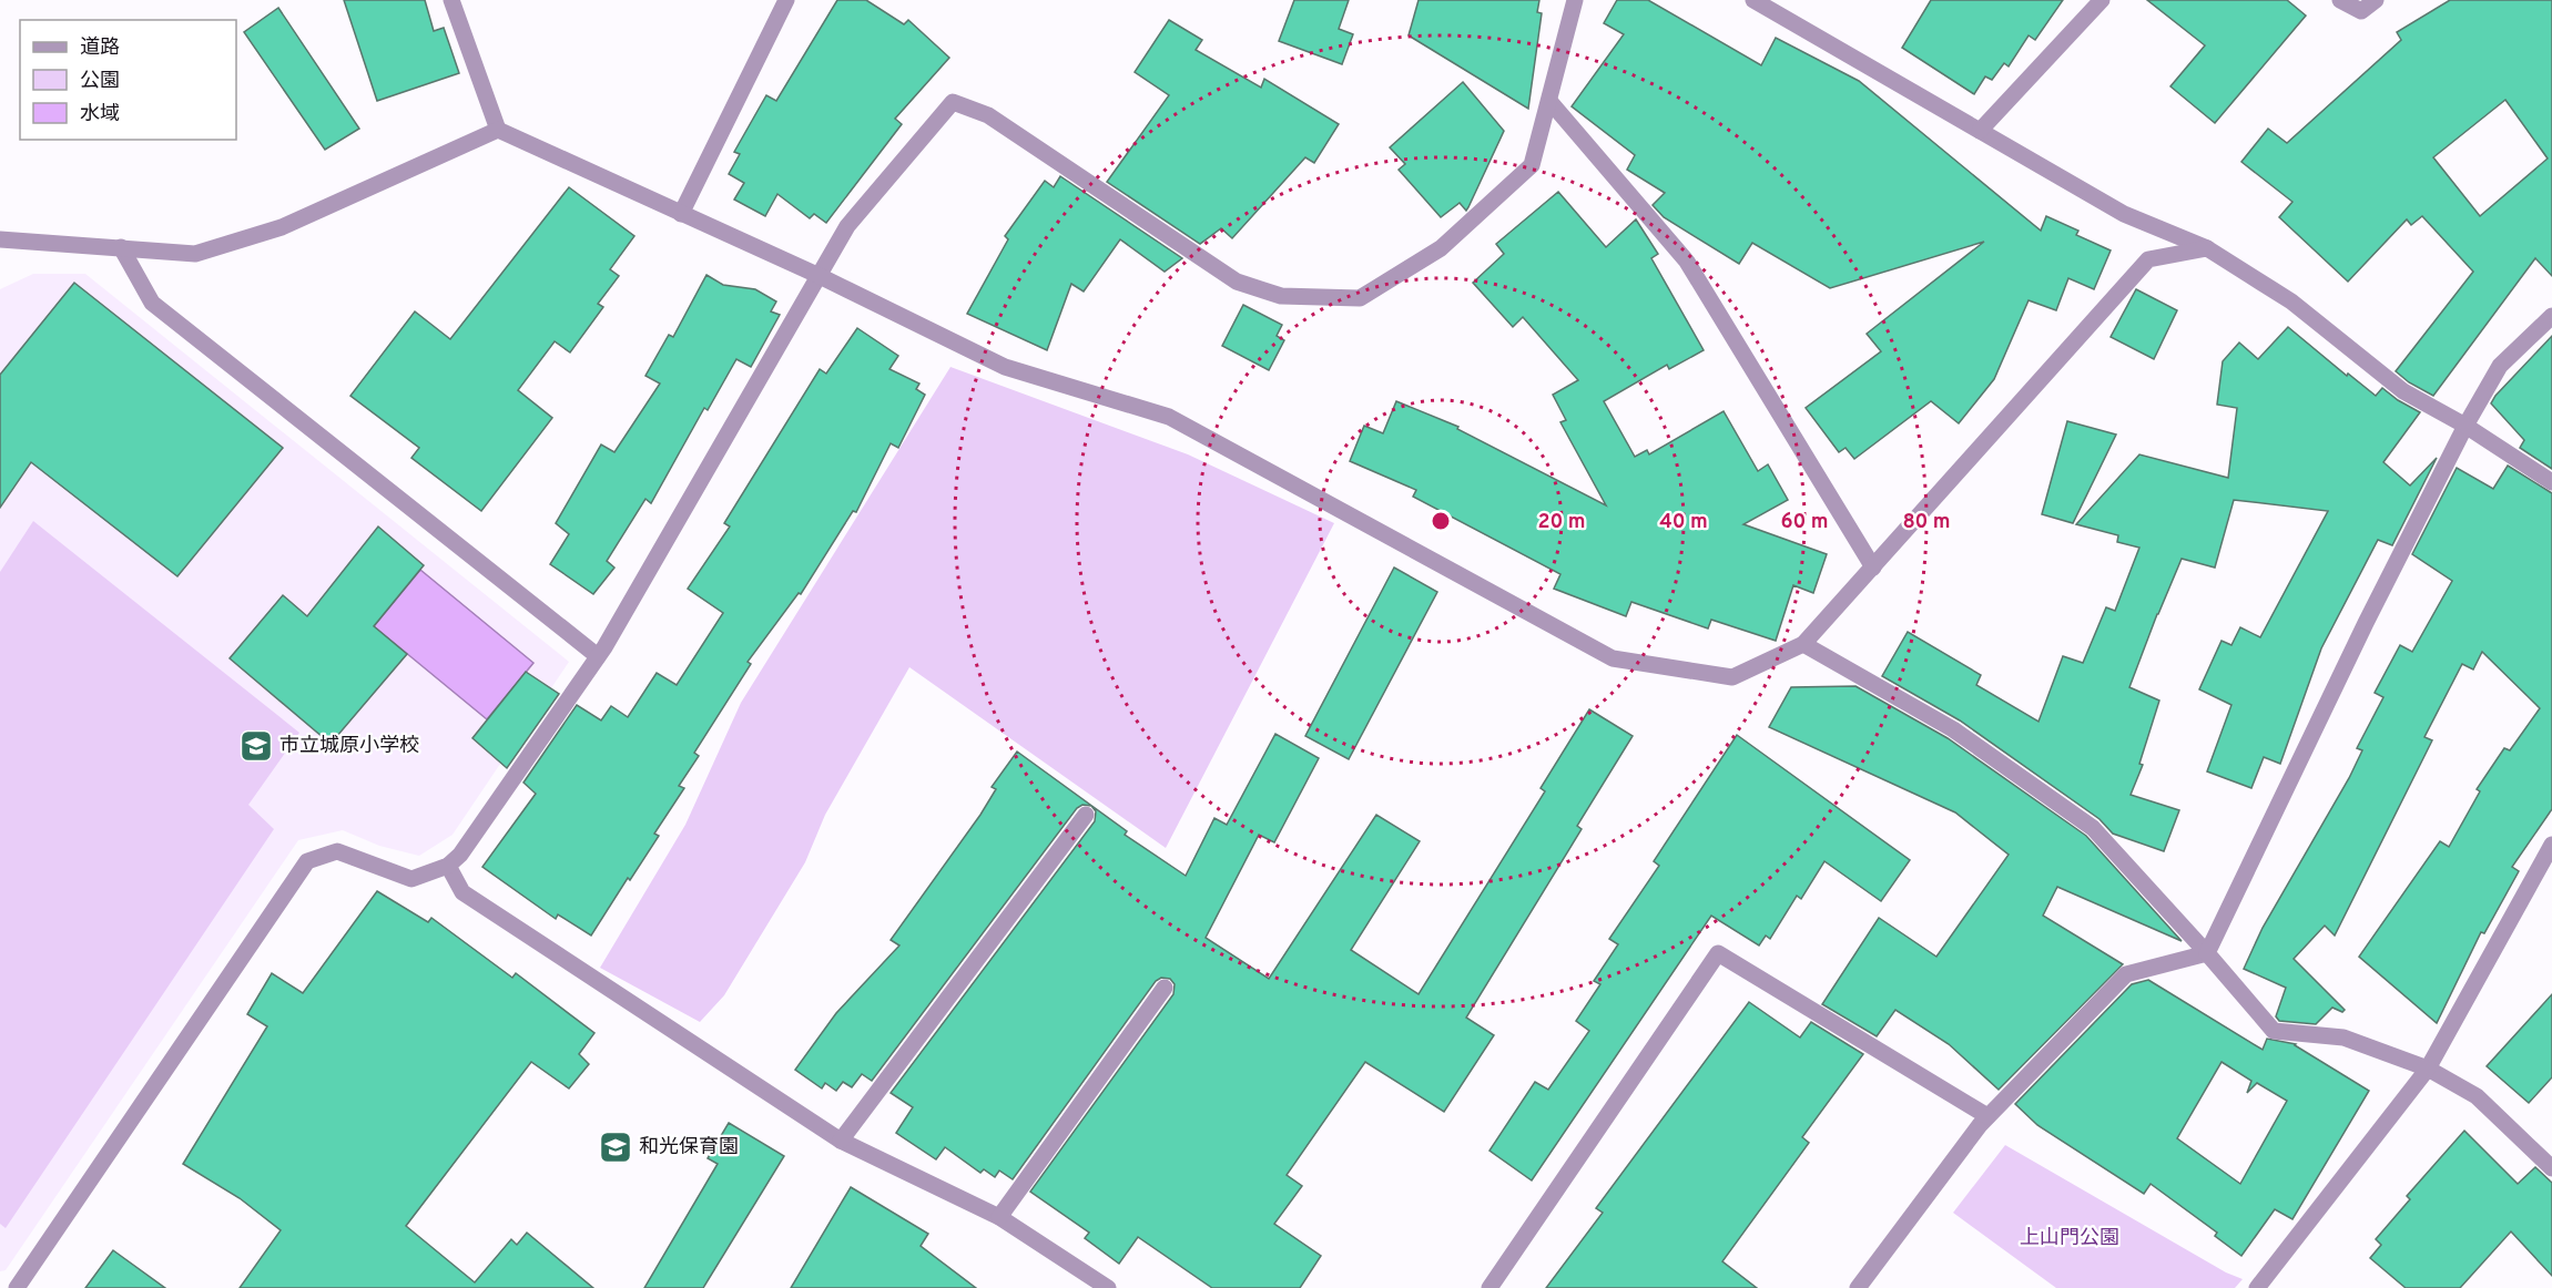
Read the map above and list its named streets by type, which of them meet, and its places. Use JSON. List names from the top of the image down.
{
  "parks": ["上山門公園"],
  "places": {
    "school or university": ["市立城原小学校", "和光保育園"]
  },
  "legend": ["道路", "公園", "水域"],
  "rings": [
    "20 m",
    "40 m",
    "60 m",
    "80 m"
  ]
}
